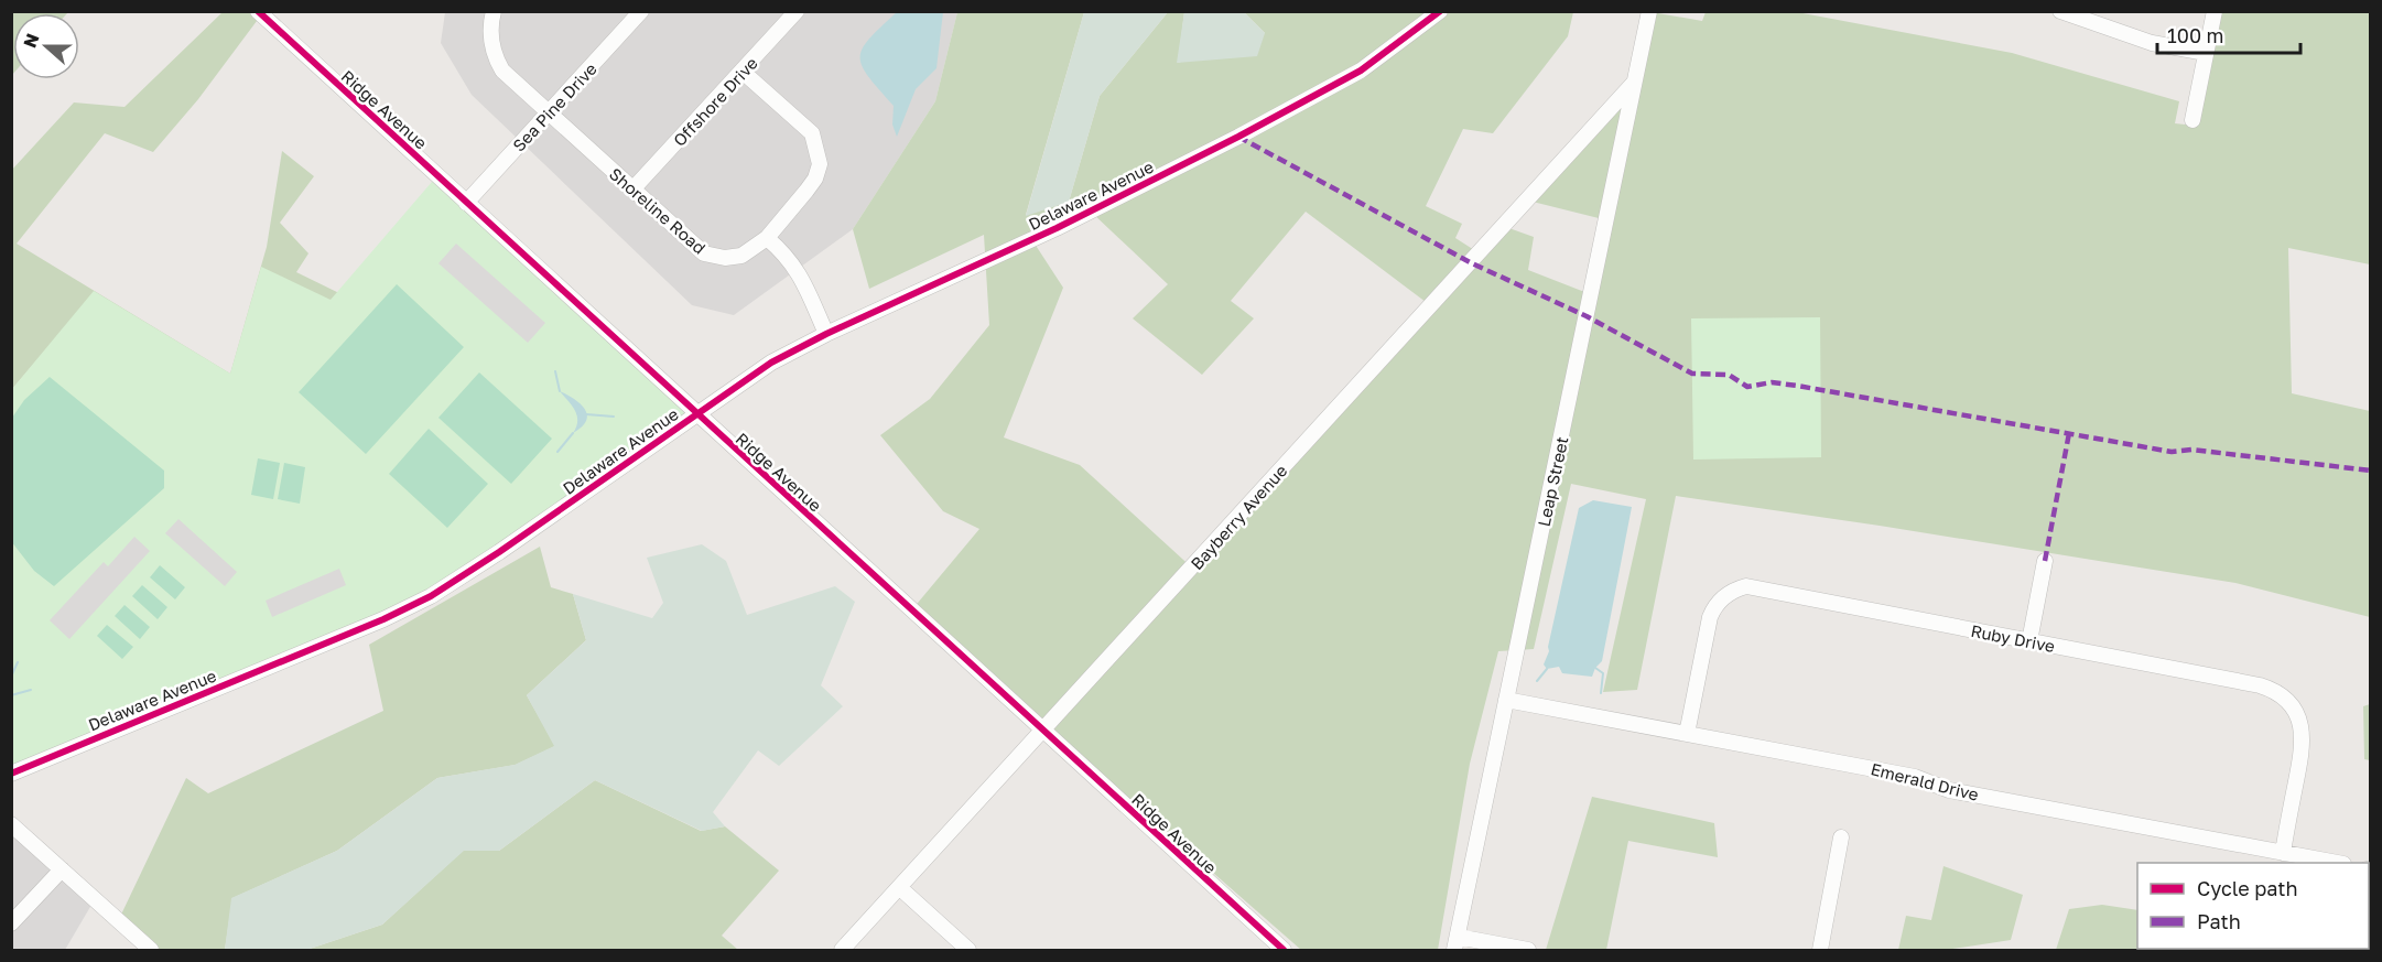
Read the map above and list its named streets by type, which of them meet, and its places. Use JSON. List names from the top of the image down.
{
  "streets": {
    "street": [
      "Offshore Drive",
      "Sea Pine Drive",
      "Ridge Avenue",
      "Delaware Avenue",
      "Shoreline Road",
      "Leap Street",
      "Bayberry Avenue",
      "Ruby Drive",
      "Emerald Drive"
    ]
  },
  "crossings": [
    ["Offshore Drive", "Shoreline Road"],
    ["Sea Pine Drive", "Ridge Avenue"],
    ["Sea Pine Drive", "Shoreline Road"],
    ["Ridge Avenue", "Delaware Avenue"],
    ["Ridge Avenue", "Bayberry Avenue"],
    ["Leap Street", "Bayberry Avenue"],
    ["Leap Street", "Emerald Drive"],
    ["Ruby Drive", "Emerald Drive"]
  ],
  "legend": ["Cycle path", "Path"],
  "scale_bar": "100 m",
  "north": "left"
}
